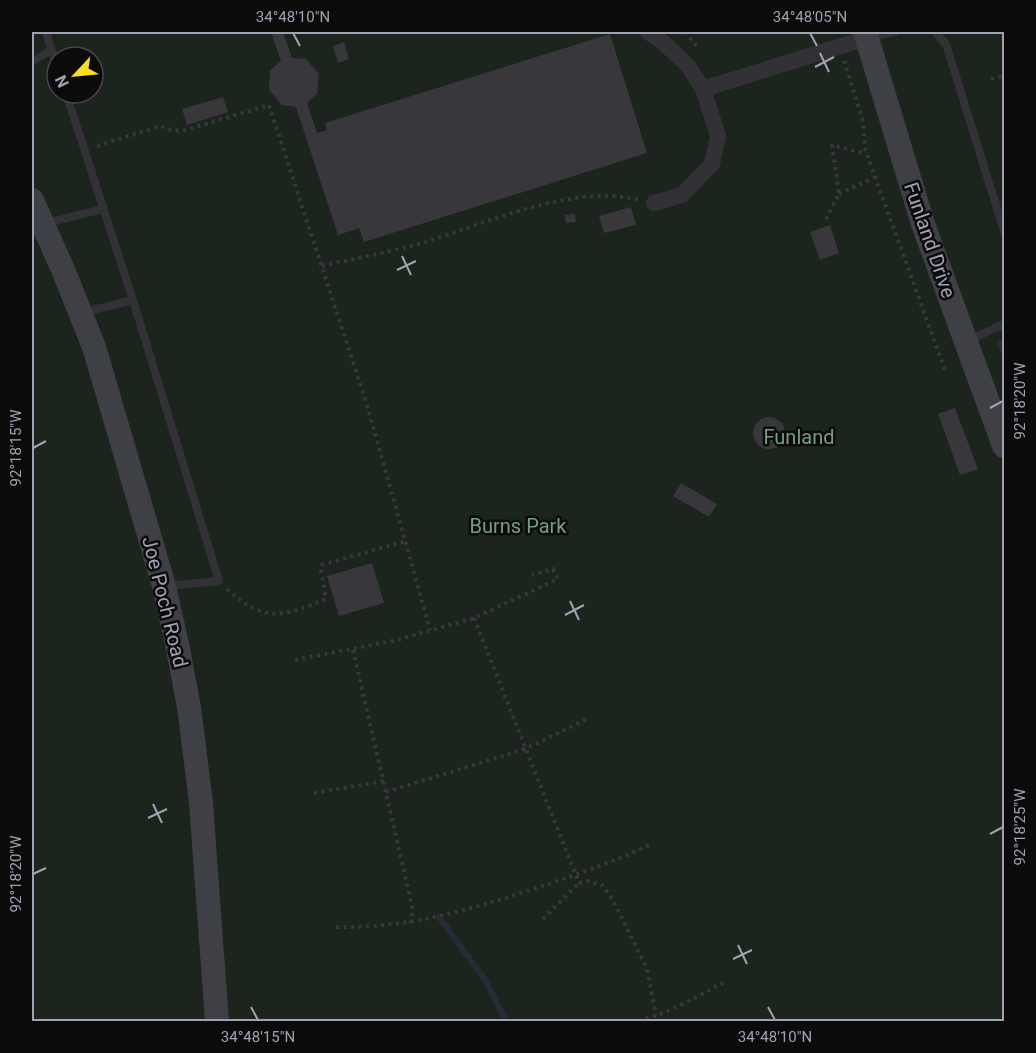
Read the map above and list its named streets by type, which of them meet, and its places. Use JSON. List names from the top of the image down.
{
  "streets": {
    "street": ["Funland Drive", "Joe Poch Road"]
  },
  "parks": ["Funland", "Burns Park"],
  "north": "bottom left",
  "coordinates": [
    "34°48'10\"N",
    "34°48'05\"N",
    "92°18'20\"W",
    "92°18'15\"W",
    "92°18'25\"W",
    "34°48'15\"N"
  ]
}
